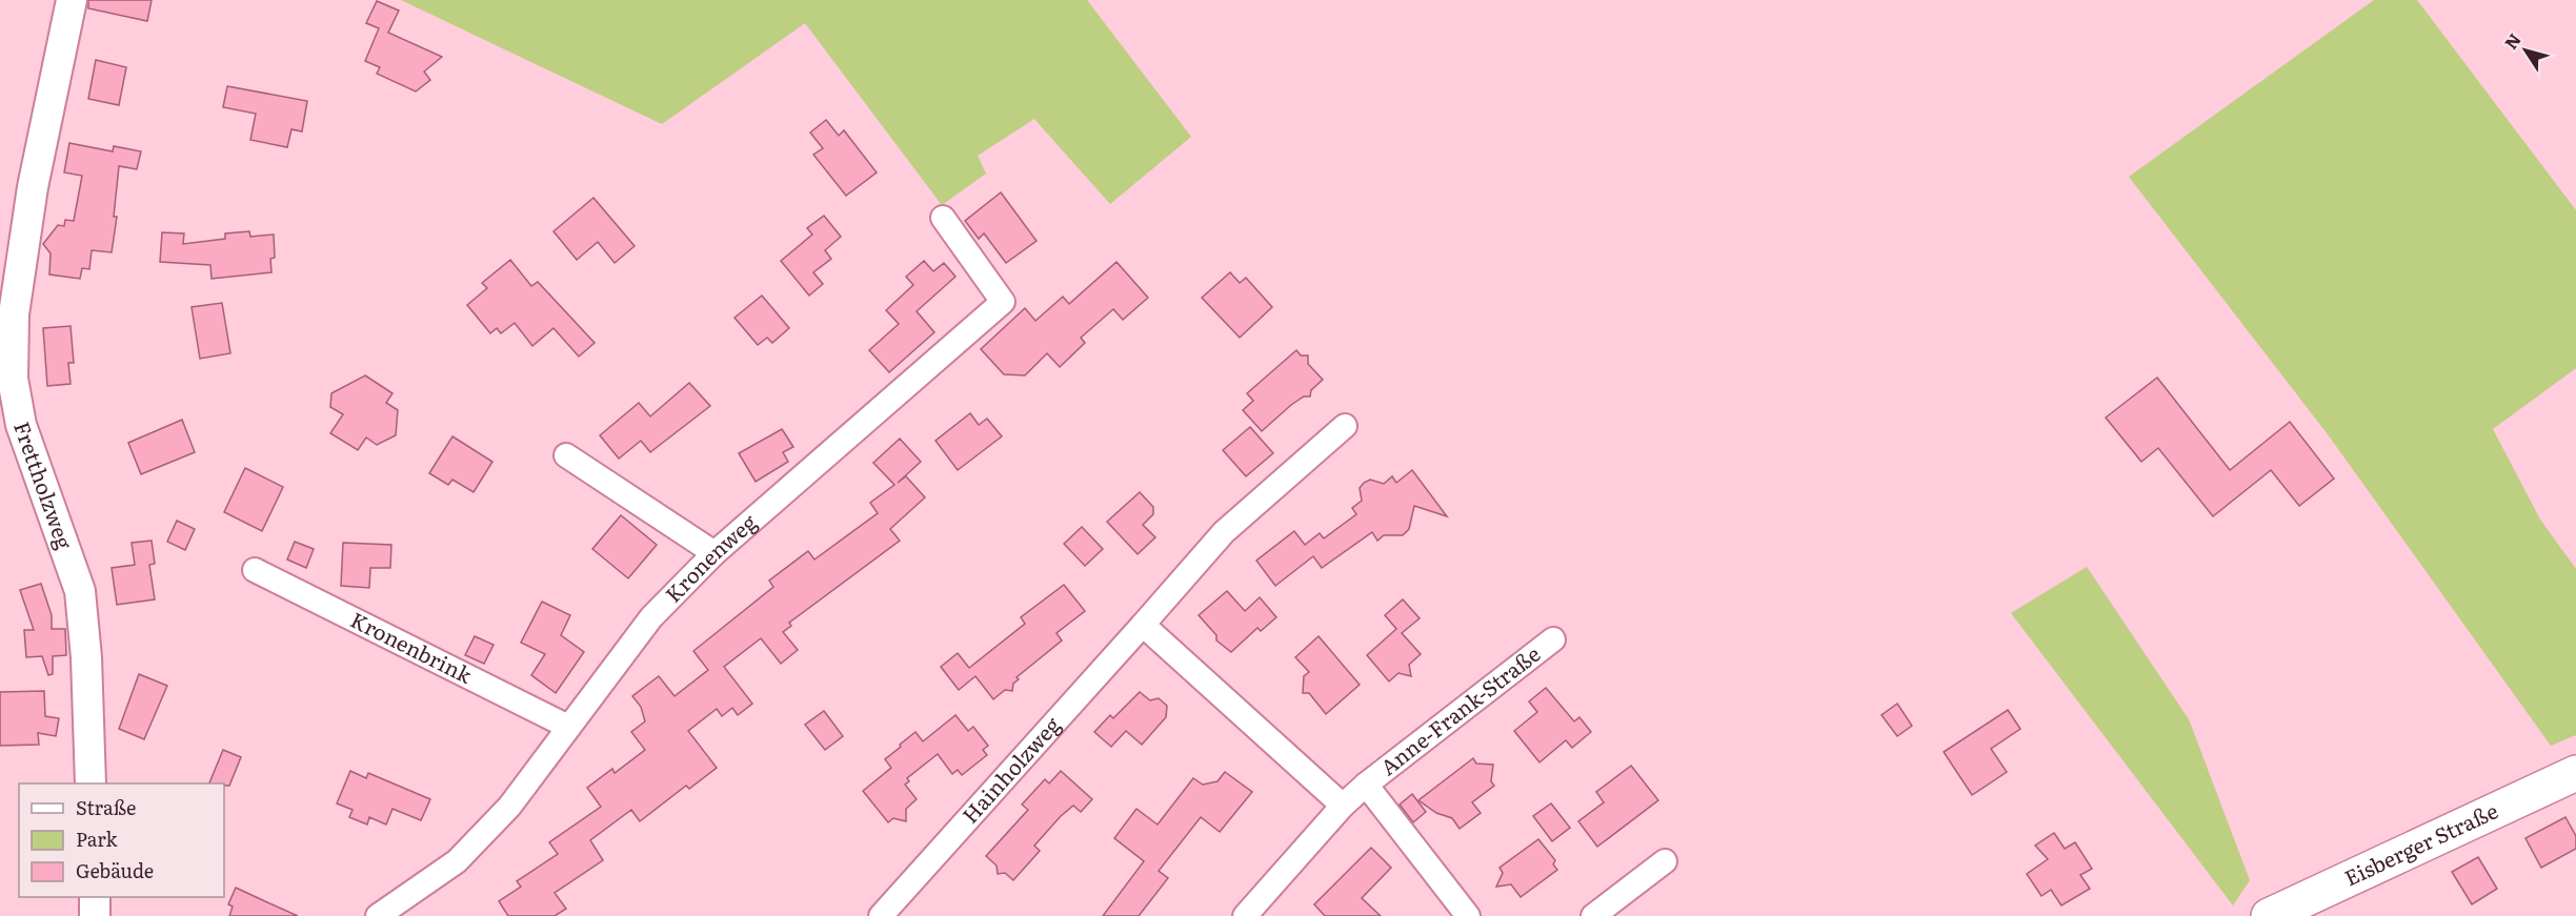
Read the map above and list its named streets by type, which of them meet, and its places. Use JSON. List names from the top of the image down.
{
  "streets": {
    "main road": ["Eisberger Straße"],
    "street": [
      "Frettholzweg",
      "Kronenweg",
      "Kronenbrink",
      "Anne-Frank-Straße",
      "Hainholzweg"
    ]
  },
  "crossings": [
    ["Kronenweg", "Kronenbrink"]
  ],
  "legend": ["Straße", "Park", "Gebäude"],
  "north": "top left"
}
